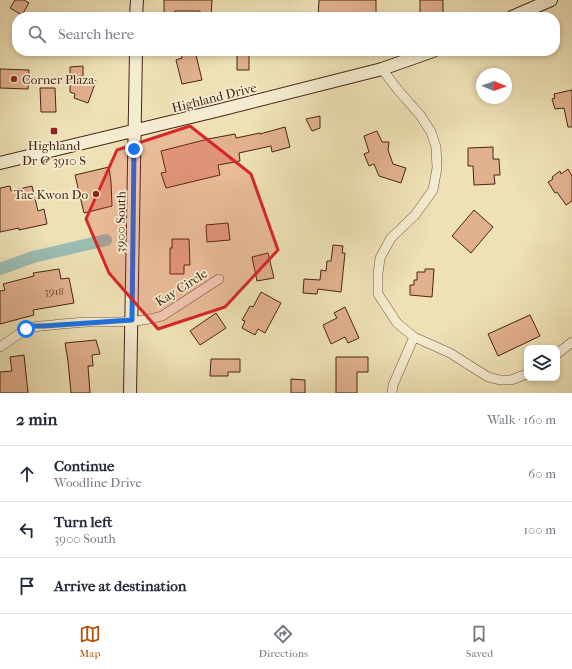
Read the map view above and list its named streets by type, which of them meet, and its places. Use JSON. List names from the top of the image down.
{
  "streets": {
    "main road": ["Highland Drive", "3900 South"],
    "street": ["Kay Circle"]
  },
  "crossings": [
    ["Highland Drive", "3900 South"],
    ["3900 South", "Kay Circle"]
  ],
  "places": {
    "other": ["Corner Plaza", "Tae Kwon Do"],
    "transit": ["Highland Dr @ 3910 S"]
  },
  "house_numbers": ["3918"],
  "north": "right",
  "page": {
    "search": "Search here",
    "heading": ["2 min", "Walk · 160 m"],
    "list": [
      ["Continue", "Woodline Drive", "60 m"],
      ["Turn left", "3900 South", "100 m"],
      "Arrive at destination"
    ],
    "nav": ["Map", "Directions", "Saved"]
  }
}
